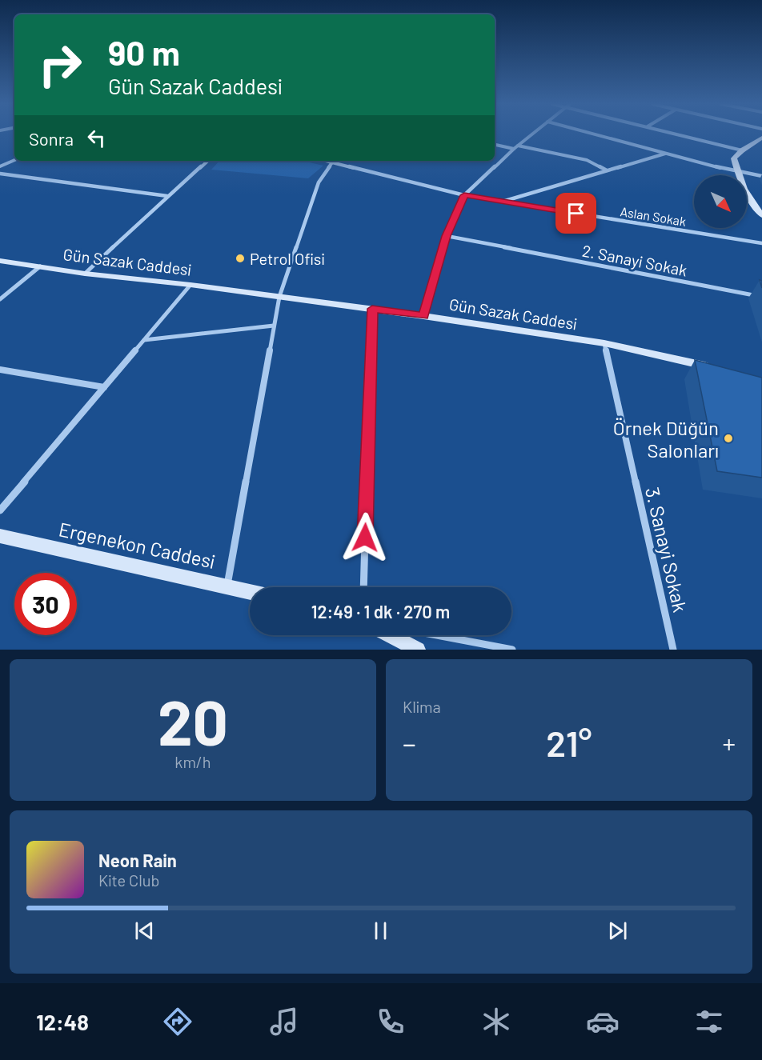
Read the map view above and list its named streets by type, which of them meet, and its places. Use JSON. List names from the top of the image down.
{
  "streets": {
    "street": [
      "Aslan Sokak",
      "2. Sanayi Sokak",
      "Gün Sazak Caddesi",
      "Ergenekon Caddesi",
      "3. Sanayi Sokak"
    ]
  },
  "crossings": [
    ["Gün Sazak Caddesi", "3. Sanayi Sokak"]
  ],
  "places": ["Petrol Ofisi", "Örnek Düğün Salonları"],
  "north": "bottom right",
  "page": {
    "turn": ["90 m", "Gün Sazak Caddesi"],
    "then": "Sonra",
    "limit": "30",
    "trip": "12:49 · 1 dk · 270 m",
    "tile": [
      ["20", "km/h"],
      "Klima"
    ],
    "heat": ["−", "21°", "+"],
    "song": ["Neon Rain", "Kite Club"],
    "tabs": "12:48"
  }
}
